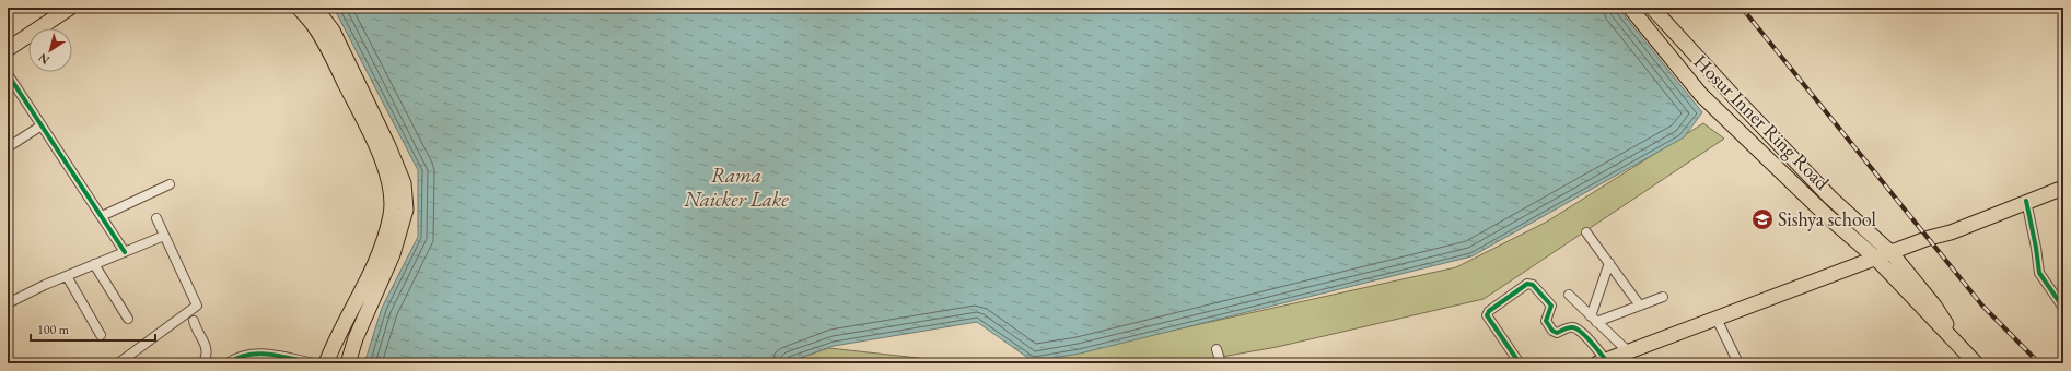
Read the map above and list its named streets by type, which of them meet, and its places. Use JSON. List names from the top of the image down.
{
  "streets": {
    "main road": ["Hosur Inner Ring Road"]
  },
  "water": ["Rama Naicker Lake"],
  "places": {
    "school or university": ["Sishya school"]
  },
  "scale_bar": "100 m",
  "north": "bottom left"
}
